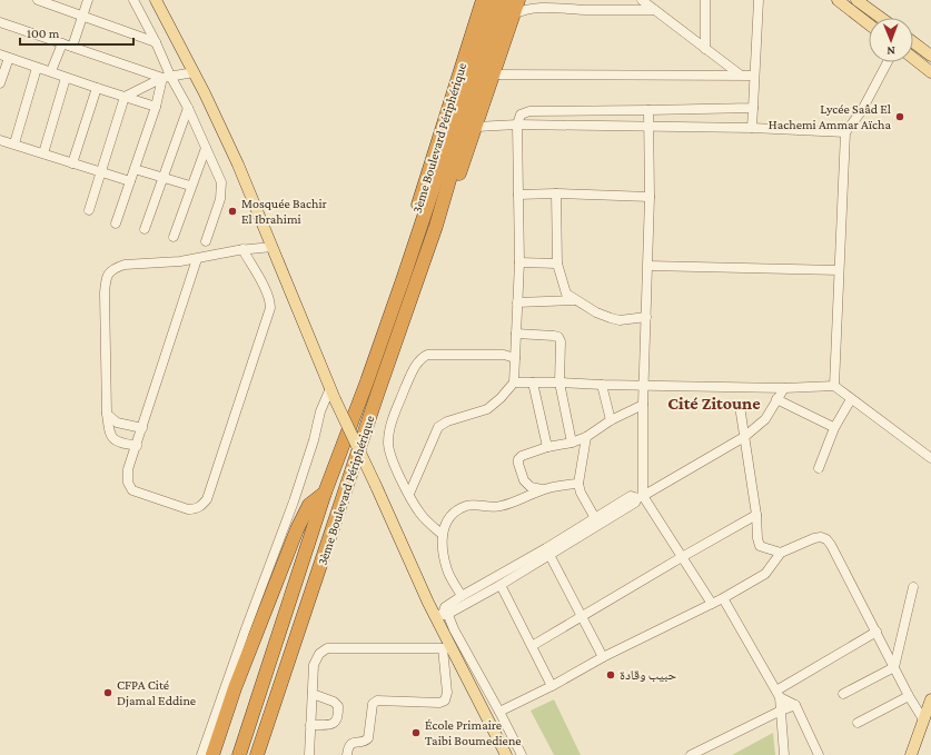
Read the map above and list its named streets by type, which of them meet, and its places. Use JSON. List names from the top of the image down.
{
  "streets": {
    "highway": ["3ème Boulevard Périphérique"]
  },
  "districts": ["Cité Zitoune"],
  "places": [
    "Lycée Saâd El Hachemi Ammar Aïcha",
    "Mosquée Bachir El Ibrahimi",
    "حبيب وقادة",
    "CFPA Cité Djamal Eddine",
    "École Primaire Taibi Boumediene"
  ],
  "scale_bar": "100 m",
  "north": "bottom"
}
